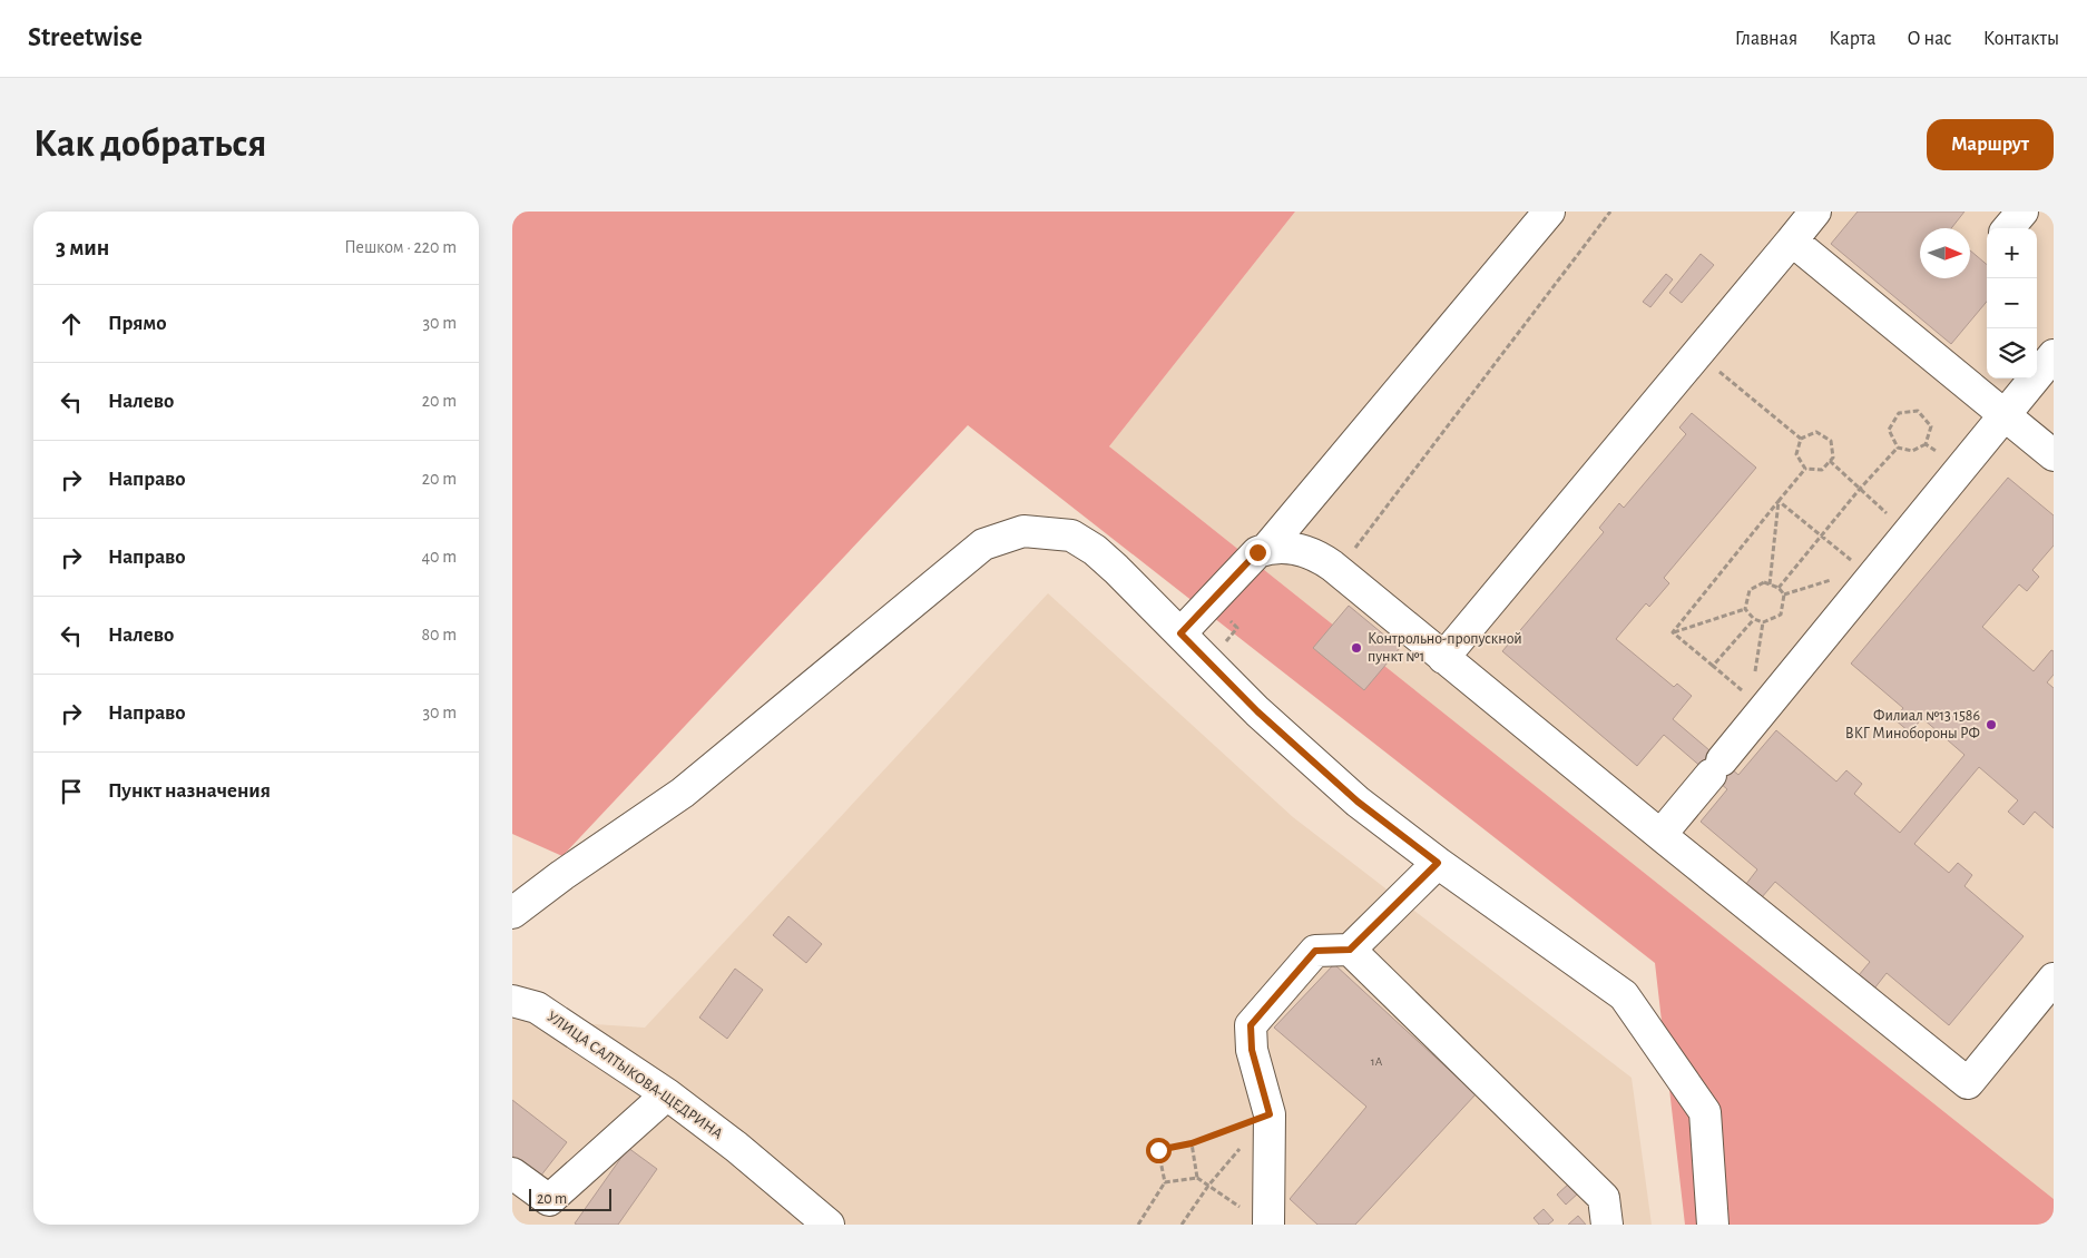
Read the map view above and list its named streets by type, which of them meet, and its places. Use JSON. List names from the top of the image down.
{
  "streets": {
    "street": ["УЛИЦА САЛТЫКОВА-ЩЕДРИНА"]
  },
  "places": ["Контрольно-пропускной пункт №1", "Филиал №13 1586 ВКГ Минобороны РФ"],
  "house_numbers": ["1А"],
  "scale_bar": "20 m",
  "north": "right",
  "page": {
    "header": "Streetwise",
    "nav": [
      "Главная",
      "Карта",
      "О нас",
      "Контакты"
    ],
    "buttons": "Маршрут",
    "title": "Как добраться",
    "heading": ["3 мин", "Пешком · 220 m"],
    "map_buttons": ["+", "−"],
    "list": [
      ["Прямо", "30 m"],
      ["Налево", "20 m"],
      ["Направо", "20 m"],
      ["Направо", "40 m"],
      ["Налево", "80 m"],
      ["Направо", "30 m"],
      "Пункт назначения"
    ],
    "scale": "20 m"
  }
}
